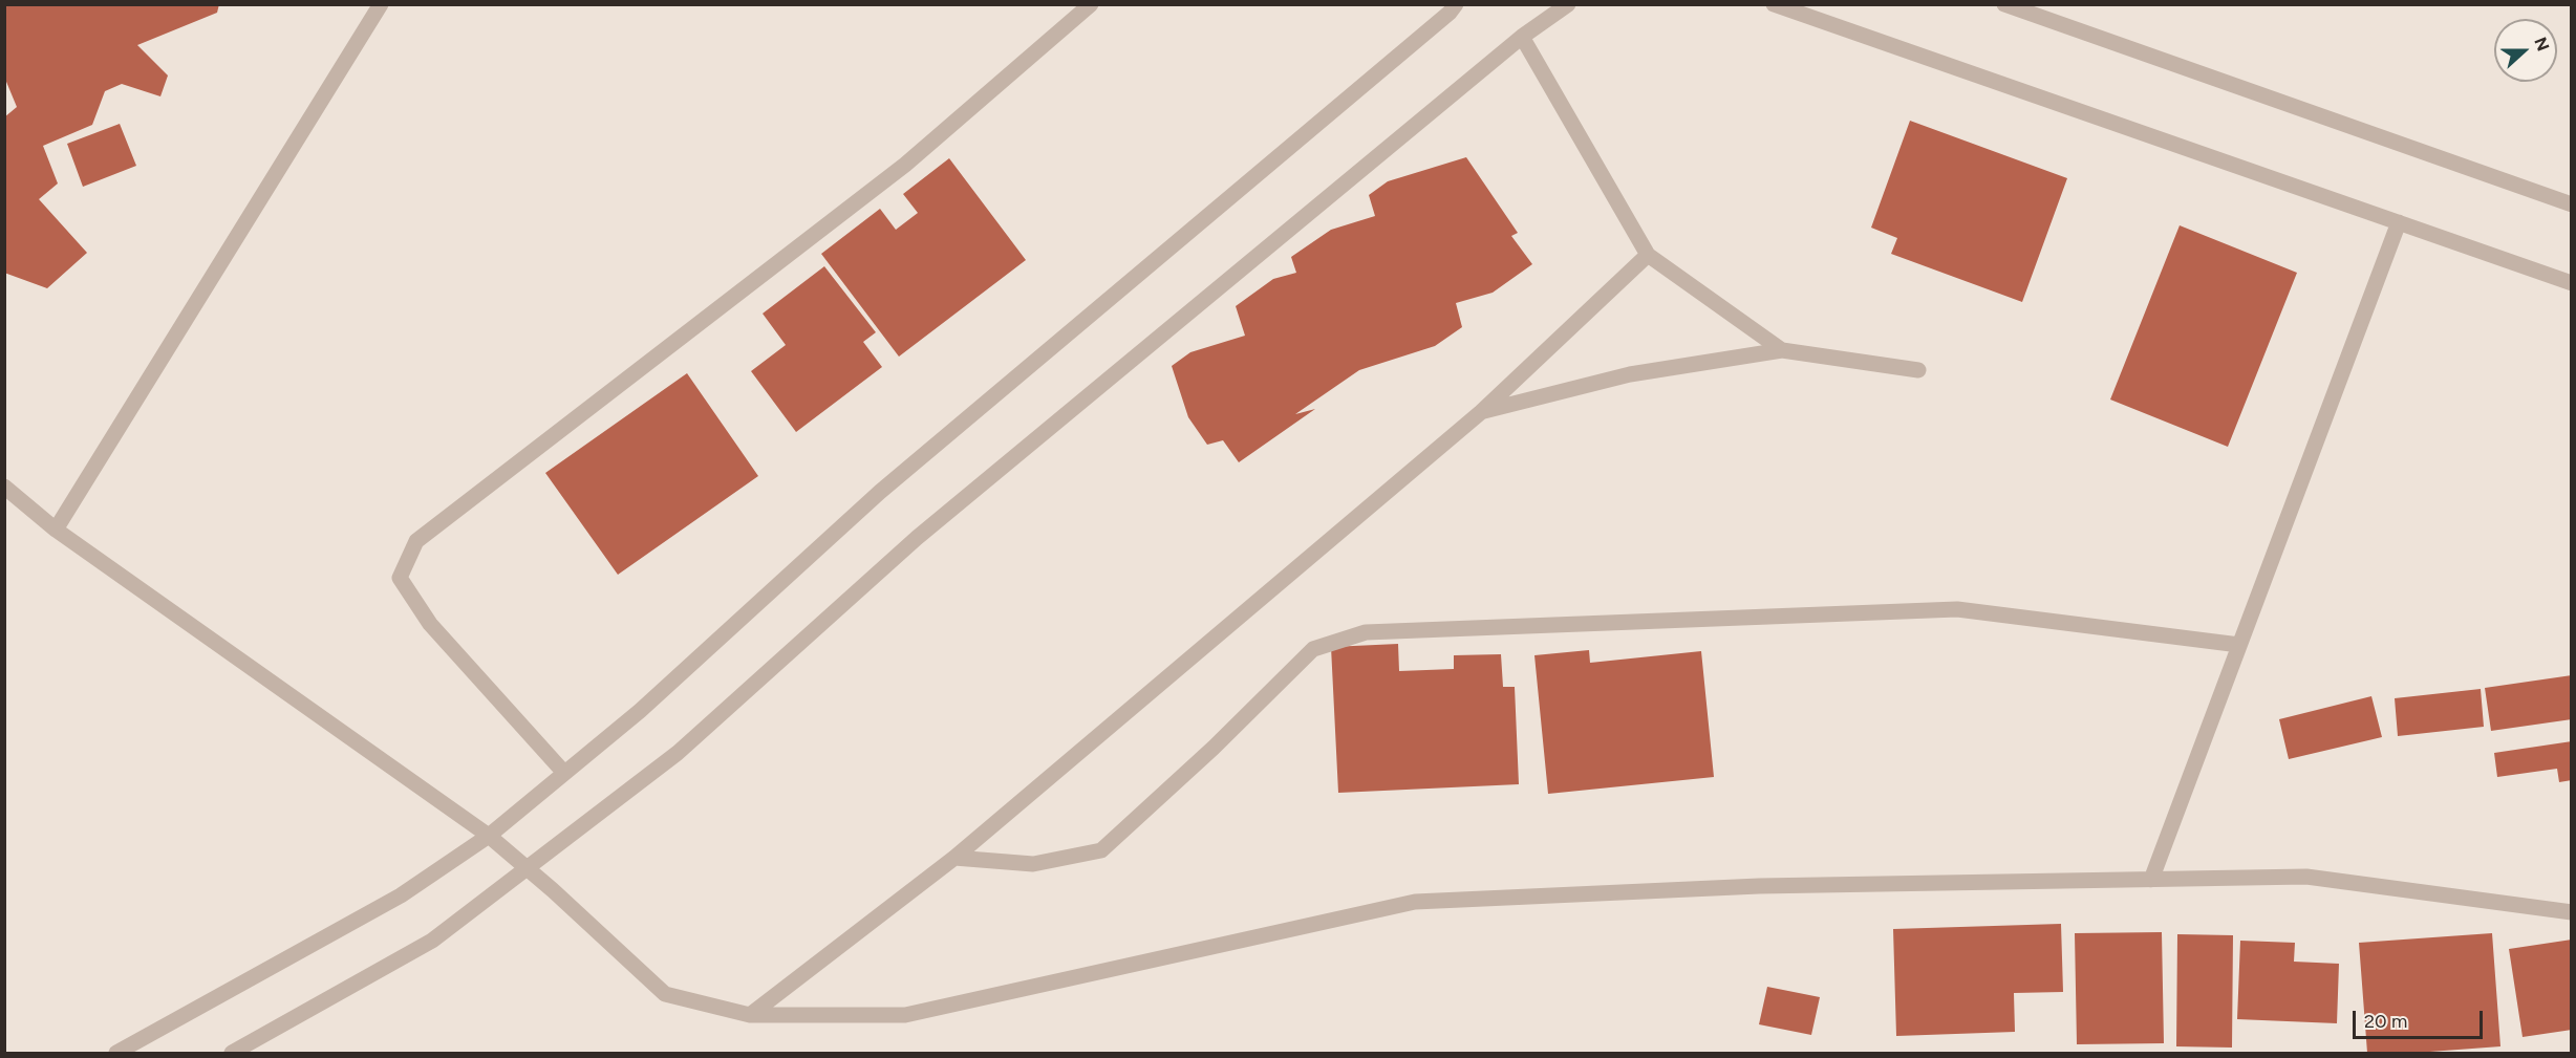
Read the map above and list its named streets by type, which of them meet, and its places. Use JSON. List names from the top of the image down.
{
  "scale_bar": "20 m",
  "north": "right"
}
